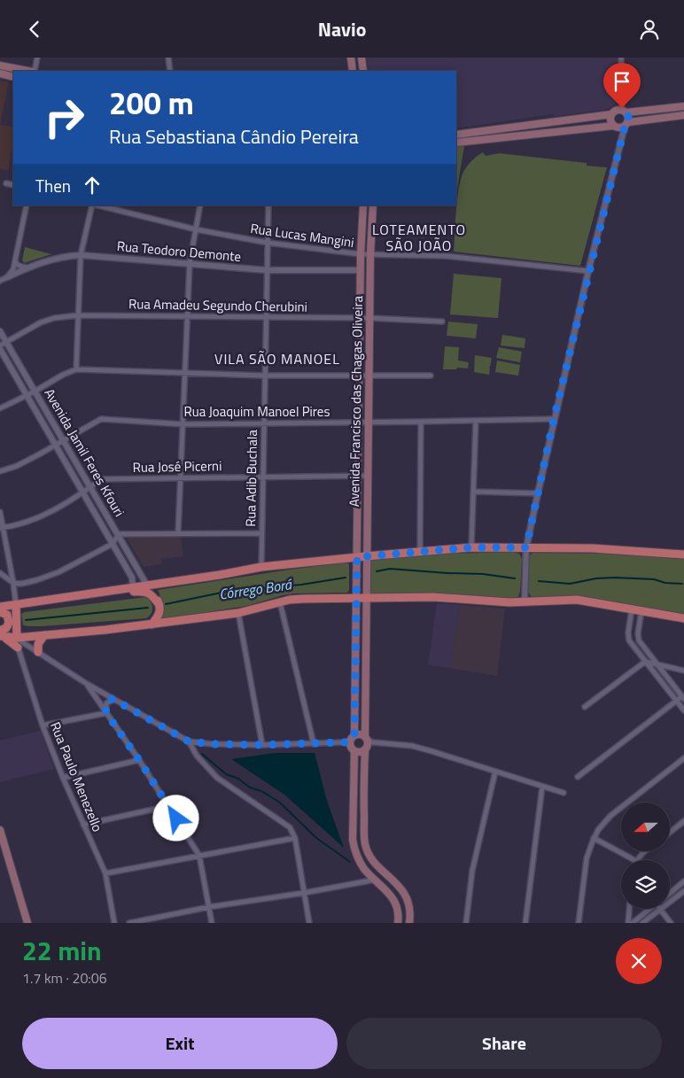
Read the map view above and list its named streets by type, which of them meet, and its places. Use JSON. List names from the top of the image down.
{
  "streets": {
    "main road": ["Avenida Francisco das Chagas Oliveira"],
    "street": [
      "Rua Lucas Mangini",
      "Rua Teodoro Demonte",
      "Rua Amadeu Segundo Cherubini",
      "Rua Joaquim Manoel Pires",
      "Avenida Jamil Feres Kfouri",
      "Rua José Picerni",
      "Rua Adib Buchala",
      "Rua Paulo Menezello"
    ]
  },
  "crossings": [
    ["Rua Lucas Mangini", "Avenida Francisco das Chagas Oliveira"],
    ["Rua Lucas Mangini", "Rua Adib Buchala"],
    ["Rua Teodoro Demonte", "Avenida Francisco das Chagas Oliveira"],
    ["Rua Teodoro Demonte", "Rua Adib Buchala"],
    ["Rua Amadeu Segundo Cherubini", "Avenida Francisco das Chagas Oliveira"],
    ["Rua Amadeu Segundo Cherubini", "Avenida Jamil Feres Kfouri"],
    ["Rua Amadeu Segundo Cherubini", "Rua Adib Buchala"],
    ["Avenida Francisco das Chagas Oliveira", "Rua Joaquim Manoel Pires"],
    ["Avenida Francisco das Chagas Oliveira", "Rua José Picerni"],
    ["Rua Joaquim Manoel Pires", "Avenida Jamil Feres Kfouri"],
    ["Rua Joaquim Manoel Pires", "Rua Adib Buchala"],
    ["Avenida Jamil Feres Kfouri", "Rua José Picerni"],
    ["Rua José Picerni", "Rua Adib Buchala"]
  ],
  "districts": ["LOTEAMENTO SÃO JOÃO", "VILA SÃO MANOEL"],
  "water": ["Córrego Borá"],
  "north": "left",
  "page": {
    "header": "Navio",
    "turn": ["200 m", "Rua Sebastiana Cândio Pereira"],
    "then": "Then",
    "heading": ["22 min", "1.7 km · 20:06"],
    "buttons": ["Exit", "Share"]
  }
}
